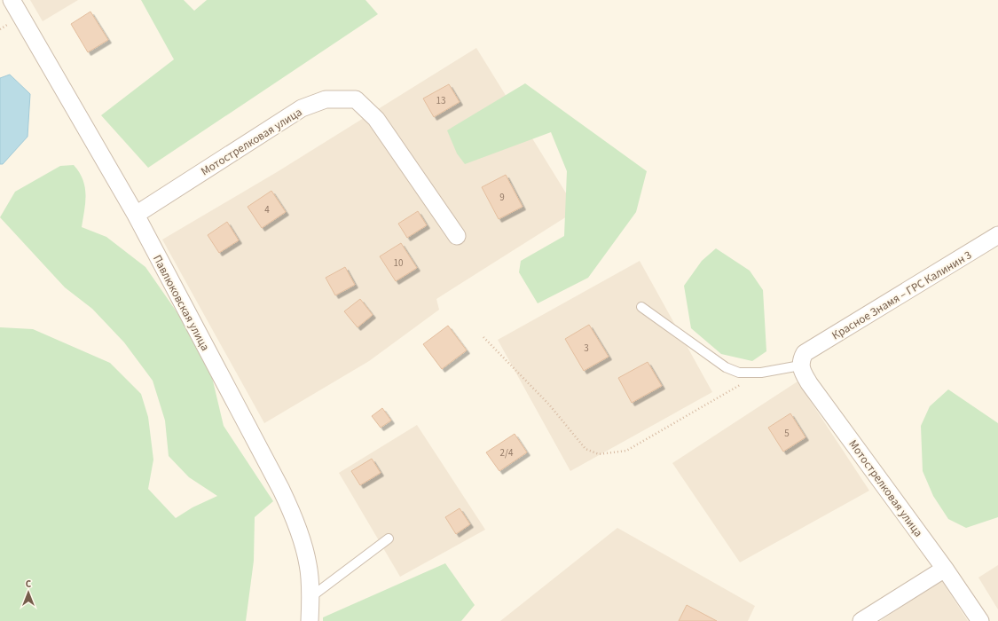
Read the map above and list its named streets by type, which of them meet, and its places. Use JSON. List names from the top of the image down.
{
  "streets": {
    "street": ["Мотострелковая улица", "Красное Знамя – ГРС Калинин 3", "Павлюковская улица"]
  },
  "crossings": [
    ["Мотострелковая улица", "Красное Знамя – ГРС Калинин 3"],
    ["Мотострелковая улица", "Павлюковская улица"]
  ],
  "house_numbers": [
    "13",
    "9",
    "4",
    "10",
    "3",
    "5",
    "2/4"
  ],
  "north": "top"
}
